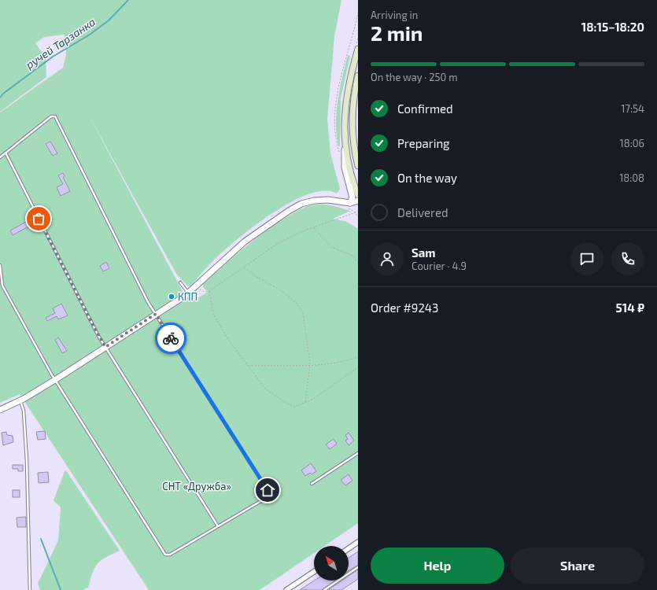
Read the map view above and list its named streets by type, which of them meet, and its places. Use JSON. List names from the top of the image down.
{
  "water": ["ручей Тарзанка"],
  "parks": ["СНТ «Дружба»"],
  "places": ["КПП"],
  "north": "top left",
  "page": {
    "heading": ["2 min", "Arriving in", "18:15–18:20"],
    "panel": [
      "Sam",
      "Courier · 4.9",
      "Order #9243",
      "514 ₽"
    ],
    "bar": "On the way · 250 m",
    "list": [
      ["Confirmed", "17:54"],
      ["Preparing", "18:06"],
      ["On the way", "18:08"],
      "Delivered"
    ],
    "buttons": ["Help", "Share"]
  }
}
